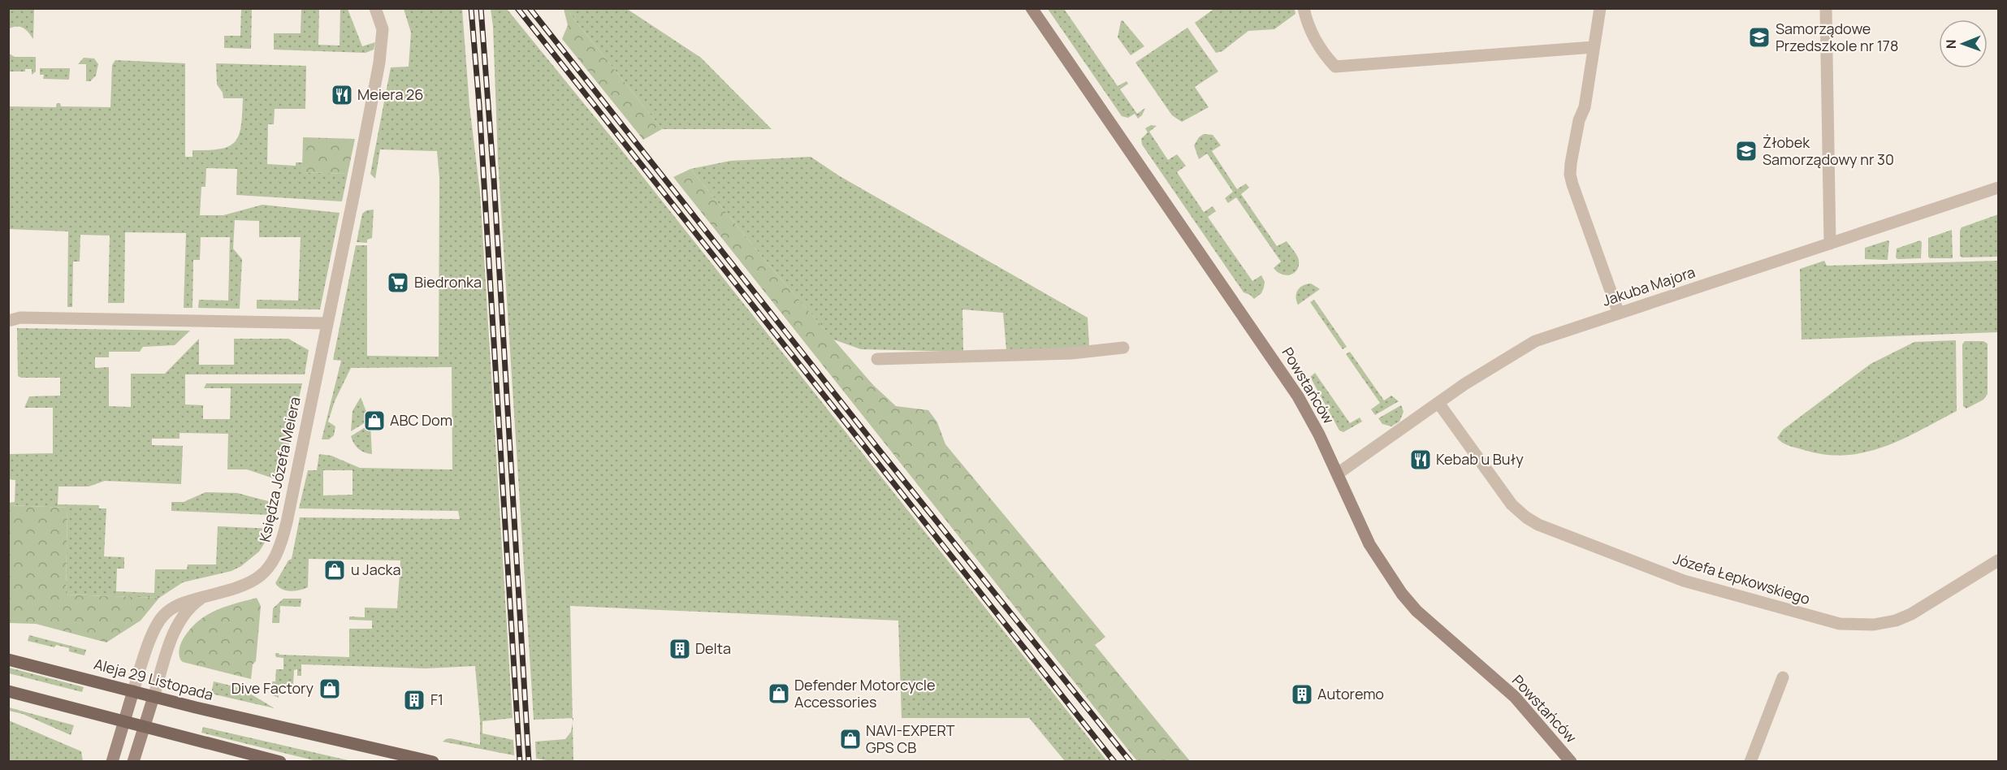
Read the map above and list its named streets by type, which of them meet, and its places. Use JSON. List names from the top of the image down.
{
  "streets": {
    "main road": ["Aleja 29 Listopada"],
    "street": [
      "Jakuba Majora",
      "Powstańców",
      "Księdza Józefa Meiera",
      "Józefa Łepkowskiego"
    ]
  },
  "crossings": [
    ["Jakuba Majora", "Powstańców"],
    ["Jakuba Majora", "Józefa Łepkowskiego"],
    ["Księdza Józefa Meiera", "Aleja 29 Listopada"]
  ],
  "places": {
    "school or university": ["Samorządowe Przedszkole nr 178", "Żłobek Samorządowy nr 30"],
    "restaurant": ["Meiera 26", "Kebab u Buły"],
    "supermarket": ["Biedronka"],
    "shop": [
      "ABC Dom",
      "u Jacka",
      "Dive Factory",
      "Defender Motorcycle Accessories",
      "NAVI-EXPERT GPS CB"
    ],
    "building": ["Delta", "Autoremo", "F1"]
  },
  "north": "left"
}
